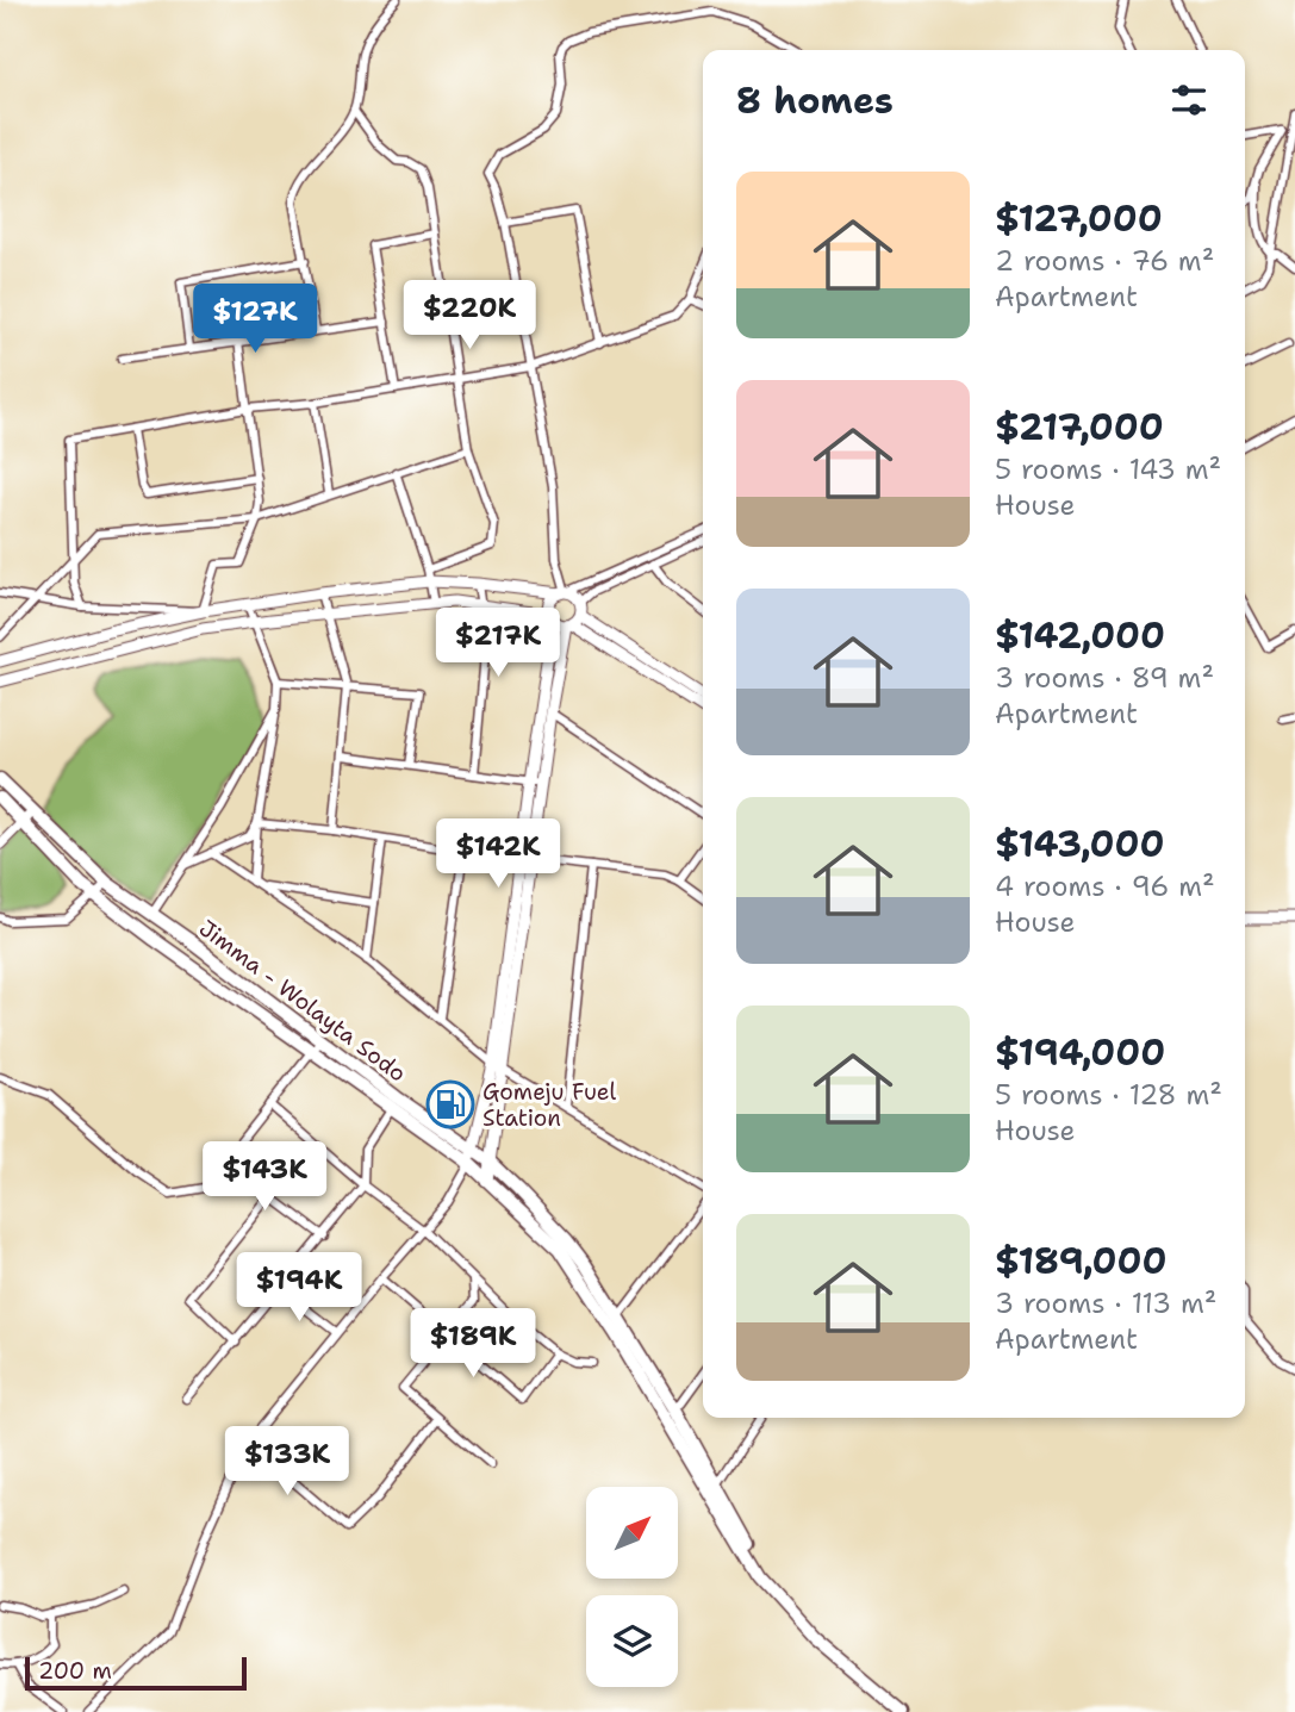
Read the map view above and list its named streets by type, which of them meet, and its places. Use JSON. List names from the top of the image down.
{
  "streets": {
    "highway": ["Jimma - Wolayta Sodo"]
  },
  "places": {
    "fuel station": ["Gomeju Fuel Station"]
  },
  "scale_bar": "200 m",
  "north": "top right",
  "page": {
    "heading": "8 homes",
    "list": [
      {
        "name": "$127,000",
        "note": "2 rooms · 76 m² · Apartment"
      },
      {
        "name": "$217,000",
        "note": "5 rooms · 143 m² · House"
      },
      {
        "name": "$142,000",
        "note": "3 rooms · 89 m² · Apartment"
      },
      {
        "name": "$143,000",
        "note": "4 rooms · 96 m² · House"
      },
      {
        "name": "$194,000",
        "note": "5 rooms · 128 m² · House"
      },
      {
        "name": "$189,000",
        "note": "3 rooms · 113 m² · Apartment"
      }
    ],
    "price": [
      "$220K",
      "$127K",
      "$217K",
      "$142K",
      "$143K",
      "$194K",
      "$189K",
      "$133K"
    ],
    "scale": "200 m"
  }
}
